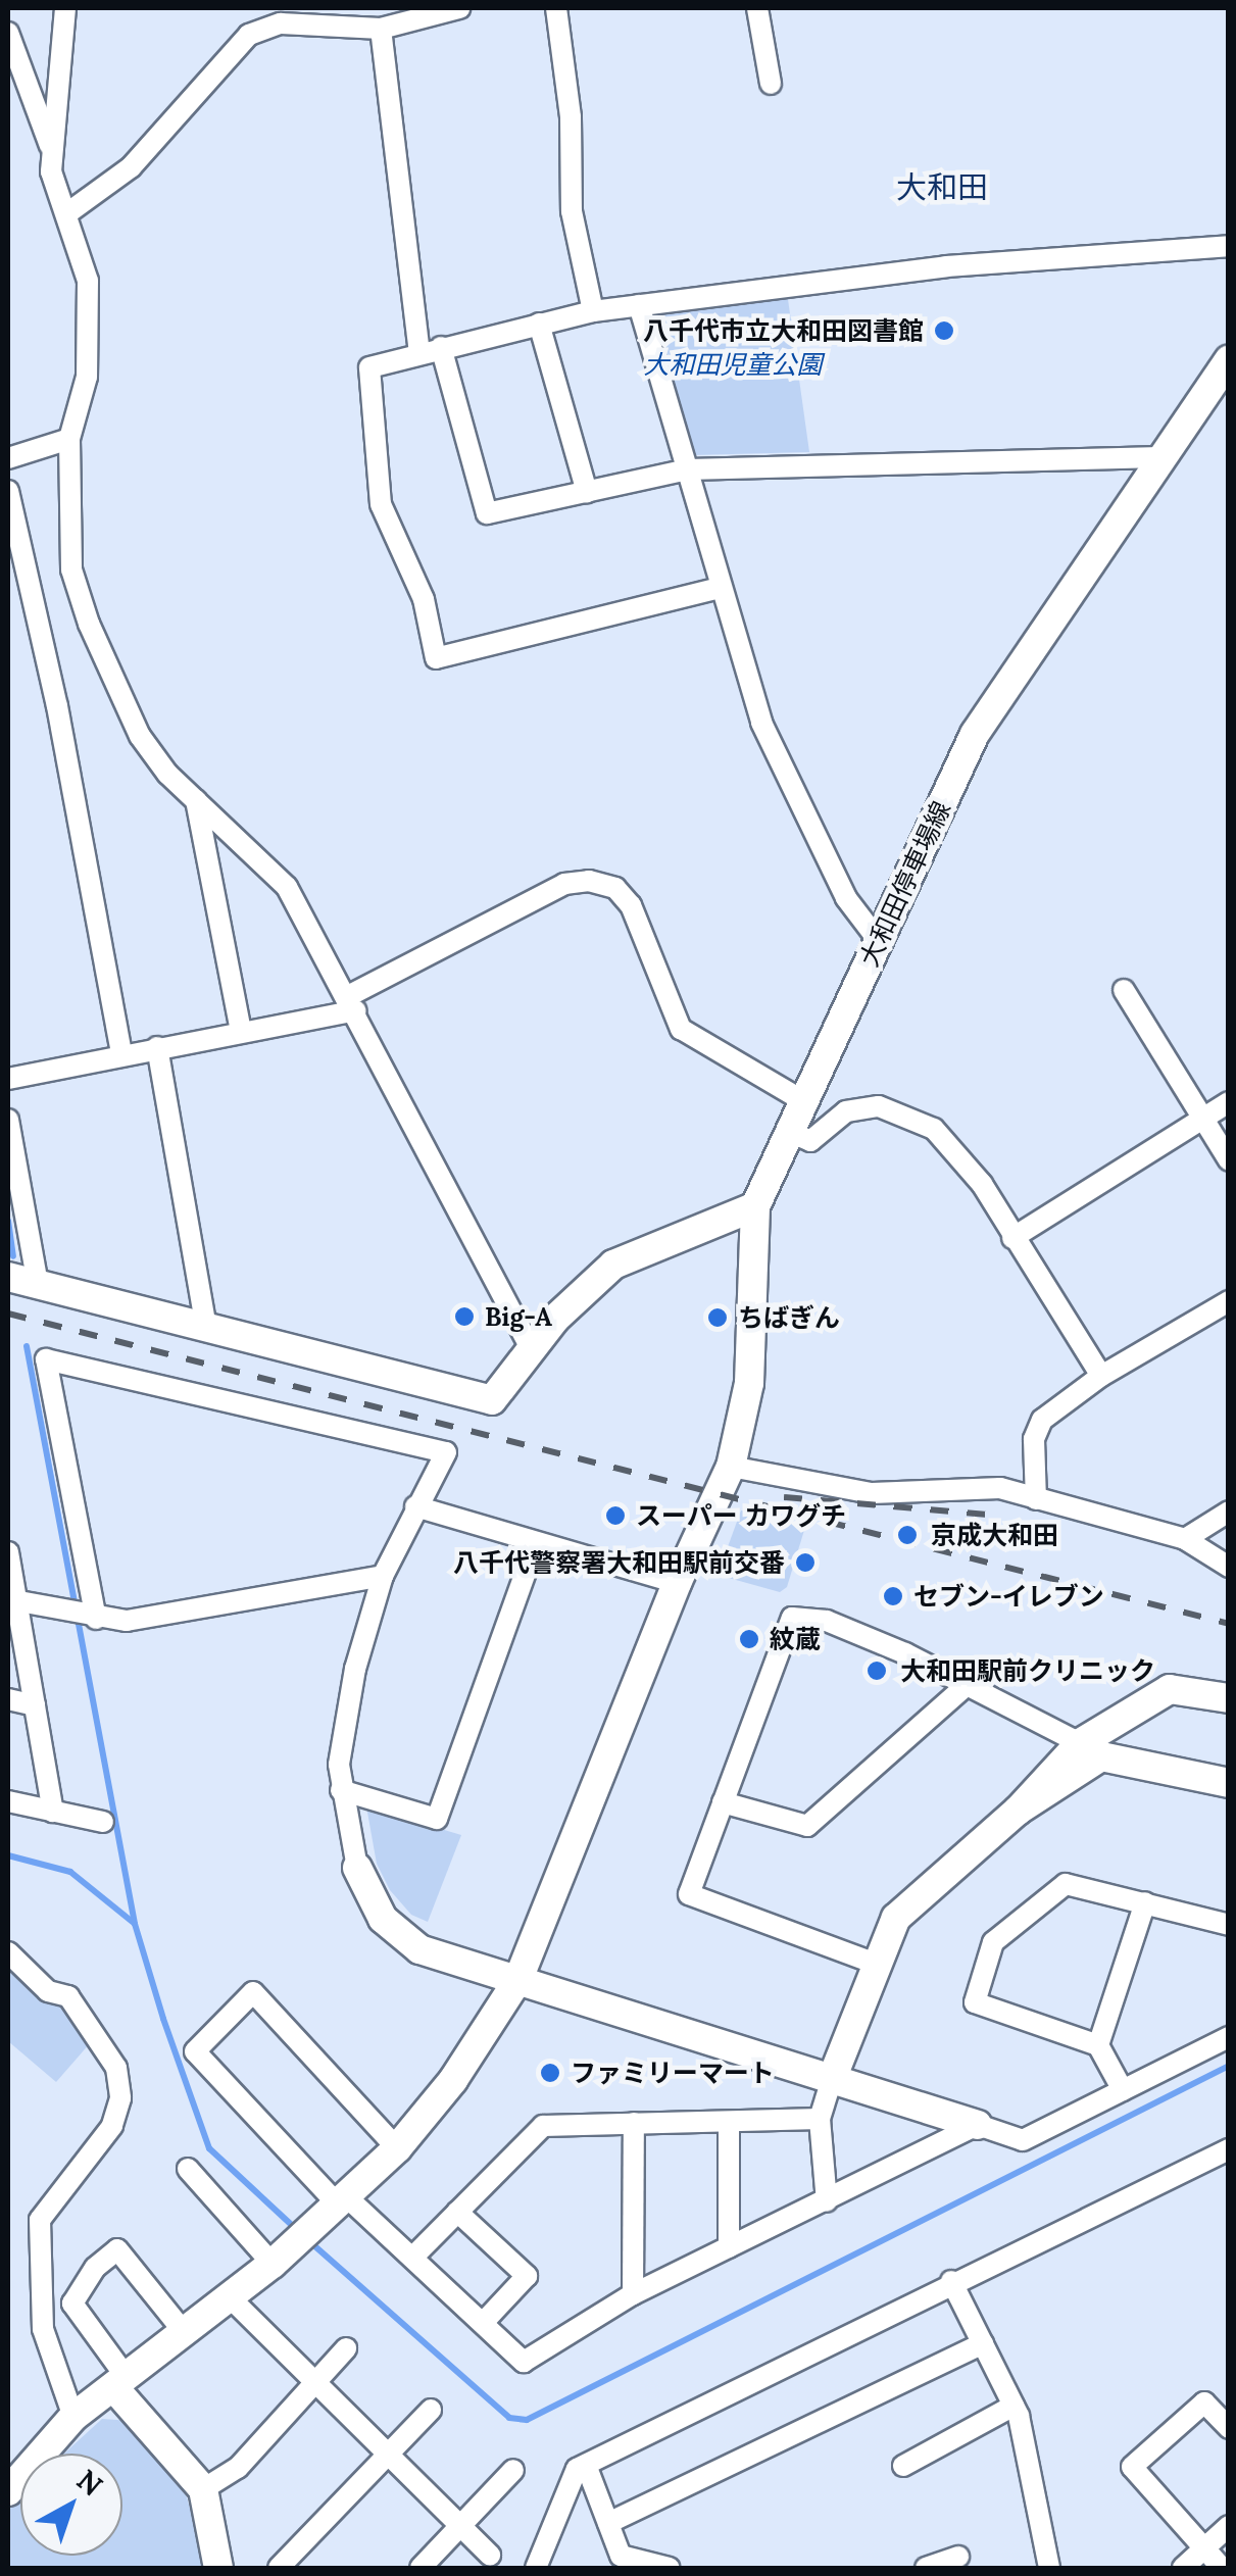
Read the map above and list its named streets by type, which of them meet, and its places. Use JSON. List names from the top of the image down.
{
  "streets": {
    "street": ["大和田停車場線"]
  },
  "districts": ["大和田"],
  "parks": ["大和田児童公園"],
  "places": [
    "八千代市立大和田図書館",
    "Big-A",
    "ちばぎん",
    "スーパー カワグチ",
    "京成大和田",
    "八千代警察署大和田駅前交番",
    "セブン-イレブン",
    "紋蔵",
    "大和田駅前クリニック",
    "ファミリーマート"
  ],
  "north": "top right"
}
